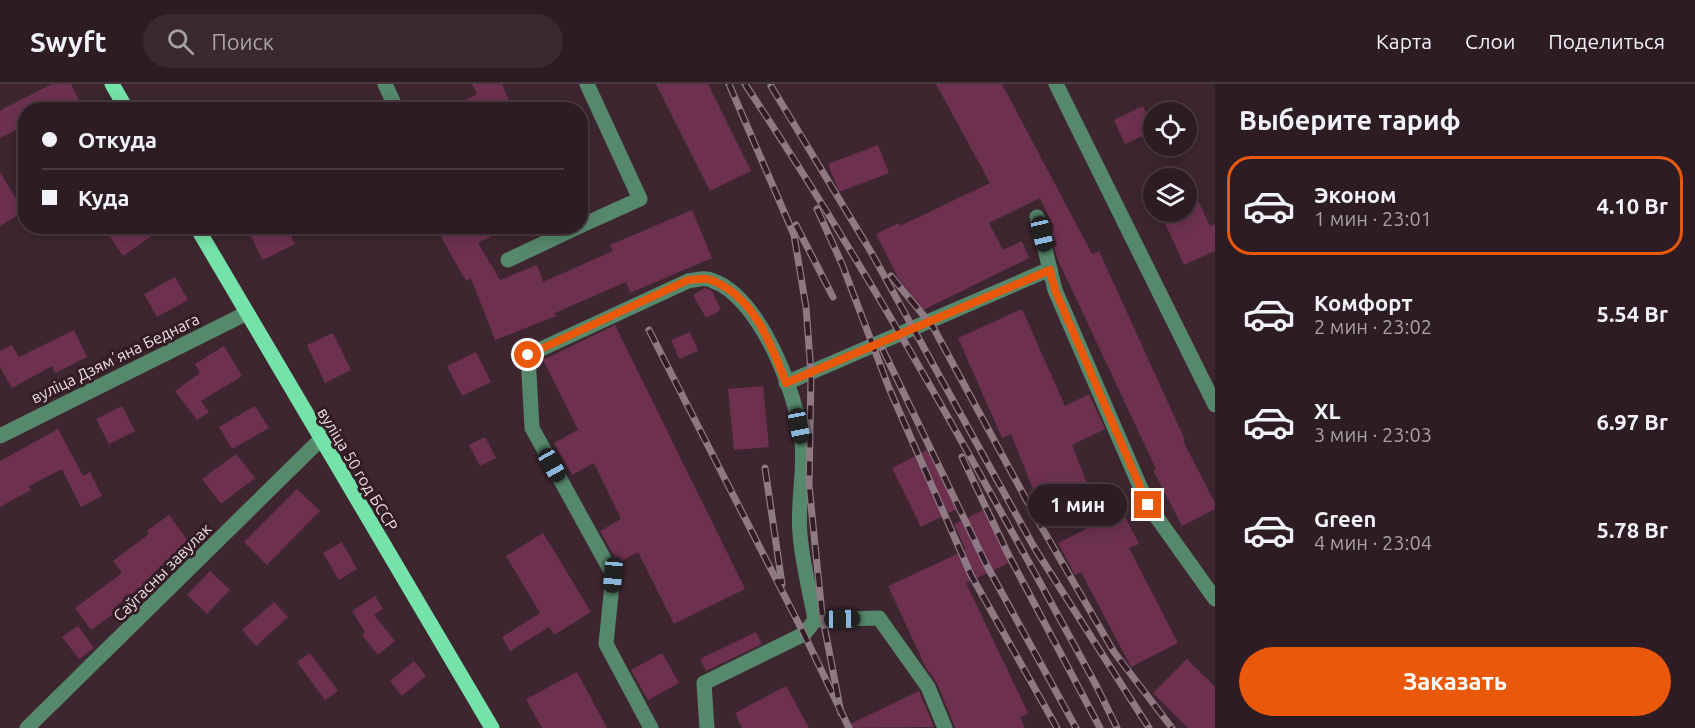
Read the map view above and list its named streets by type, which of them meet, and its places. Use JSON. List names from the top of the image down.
{
  "streets": {
    "main road": ["вуліца 50 год БССР"],
    "street": ["вуліца Дзямʼяна Беднага", "Саўгасны завулак"]
  },
  "crossings": [
    ["вуліца Дзямʼяна Беднага", "вуліца 50 год БССР"],
    ["вуліца 50 год БССР", "Саўгасны завулак"]
  ],
  "page": {
    "header": "Swyft",
    "search": "Поиск",
    "nav": ["Карта", "Слои", "Поделиться"],
    "heading": "Выберите тариф",
    "banner": ["Откуда", "Куда"],
    "list": [
      {
        "name": "Эконом",
        "note": "1 мин · 23:01",
        "value": "4.10 Br"
      },
      {
        "name": "Комфорт",
        "note": "2 мин · 23:02",
        "value": "5.54 Br"
      },
      {
        "name": "XL",
        "note": "3 мин · 23:03",
        "value": "6.97 Br"
      },
      {
        "name": "Green",
        "note": "4 мин · 23:04",
        "value": "5.78 Br"
      }
    ],
    "bubble": "1 мин",
    "buttons": "Заказать"
  }
}
